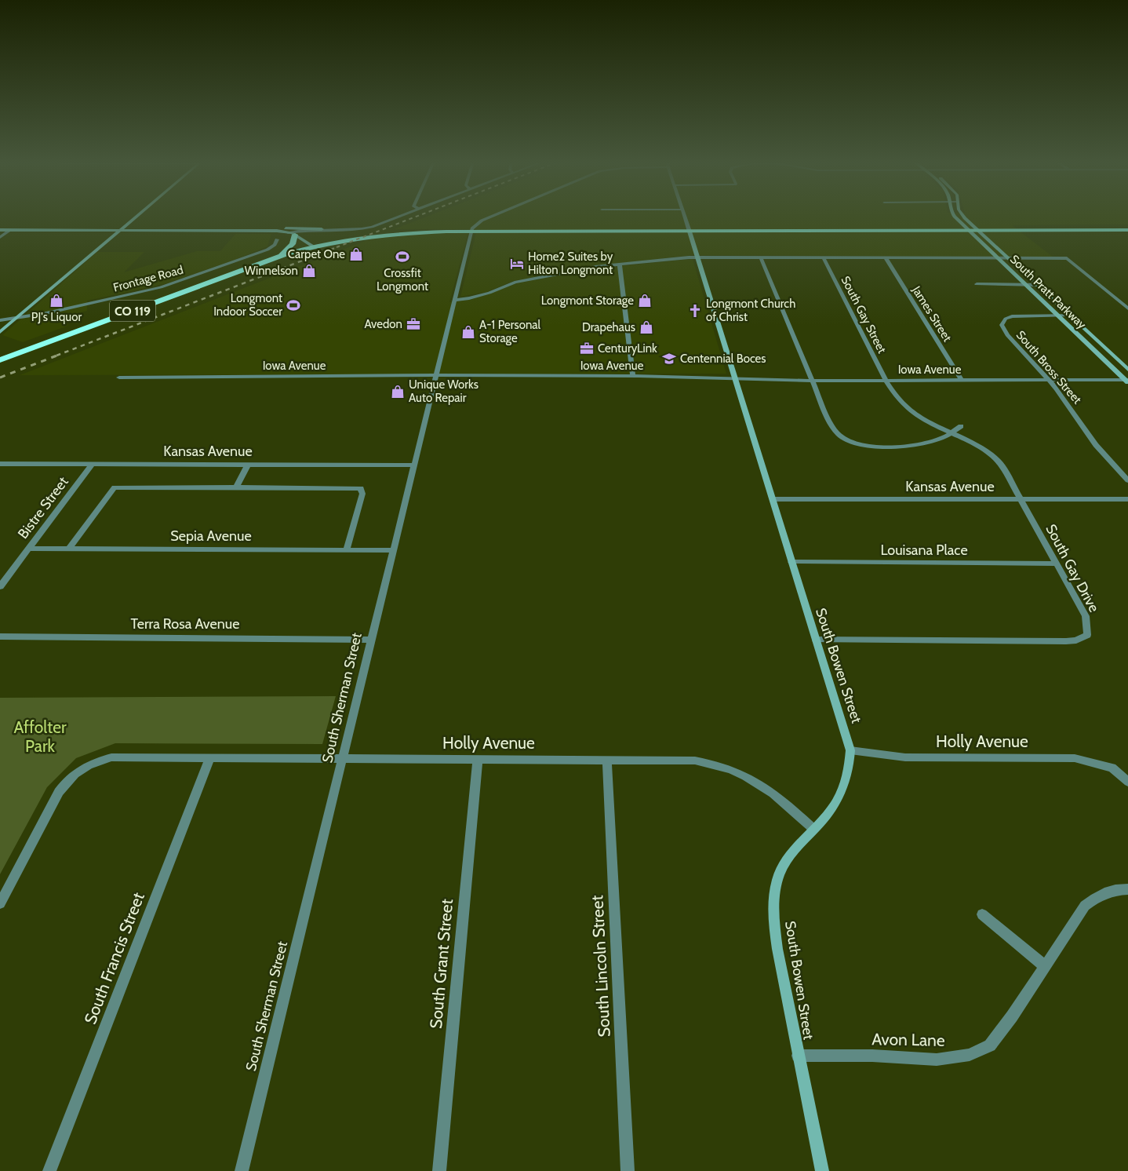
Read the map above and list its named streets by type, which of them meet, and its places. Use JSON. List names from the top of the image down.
{
  "streets": {
    "highway": ["CO 119"],
    "street": [
      "Frontage Road",
      "South Pratt Parkway",
      "James Street",
      "South Gay Street",
      "Iowa Avenue",
      "South Bross Street",
      "Kansas Avenue",
      "Bistre Street",
      "Sepia Avenue",
      "Louisana Place",
      "South Gay Drive",
      "Terra Rosa Avenue",
      "South Bowen Street",
      "South Sherman Street",
      "Holly Avenue",
      "South Francis Street",
      "South Grant Street",
      "South Lincoln Street",
      "Avon Lane"
    ]
  },
  "crossings": [
    ["South Pratt Parkway", "CO 119"],
    ["South Pratt Parkway", "Iowa Avenue"],
    ["South Pratt Parkway", "South Bross Street"],
    ["CO 119", "South Bowen Street"],
    ["CO 119", "South Sherman Street"],
    ["James Street", "Iowa Avenue"],
    ["South Gay Street", "Iowa Avenue"],
    ["South Gay Street", "South Gay Drive"],
    ["Iowa Avenue", "South Bross Street"],
    ["Iowa Avenue", "South Gay Drive"],
    ["Iowa Avenue", "South Bowen Street"],
    ["Iowa Avenue", "South Sherman Street"],
    ["Kansas Avenue", "Bistre Street"],
    ["Kansas Avenue", "South Gay Drive"],
    ["Kansas Avenue", "South Bowen Street"],
    ["Kansas Avenue", "South Sherman Street"],
    ["Bistre Street", "Sepia Avenue"],
    ["Sepia Avenue", "South Sherman Street"],
    ["Louisana Place", "South Gay Drive"],
    ["Louisana Place", "South Bowen Street"],
    ["South Gay Drive", "South Bowen Street"],
    ["Terra Rosa Avenue", "South Sherman Street"],
    ["South Bowen Street", "Holly Avenue"],
    ["South Bowen Street", "Avon Lane"],
    ["South Sherman Street", "Holly Avenue"],
    ["Holly Avenue", "South Francis Street"],
    ["Holly Avenue", "South Grant Street"],
    ["Holly Avenue", "South Lincoln Street"]
  ],
  "parks": ["Affolter Park"],
  "places": {
    "shop": [
      "Carpet One",
      "Winnelson",
      "PJ's Liquor",
      "Longmont Storage",
      "Drapehaus",
      "A-1 Personal Storage",
      "Unique Works Auto Repair"
    ],
    "sports": ["Crossfit Longmont", "Longmont Indoor Soccer"],
    "hotel": ["Home2 Suites by Hilton Longmont"],
    "church": ["Longmont Church of Christ"],
    "office": ["Avedon", "CenturyLink"],
    "school or university": ["Centennial Boces"]
  }
}
